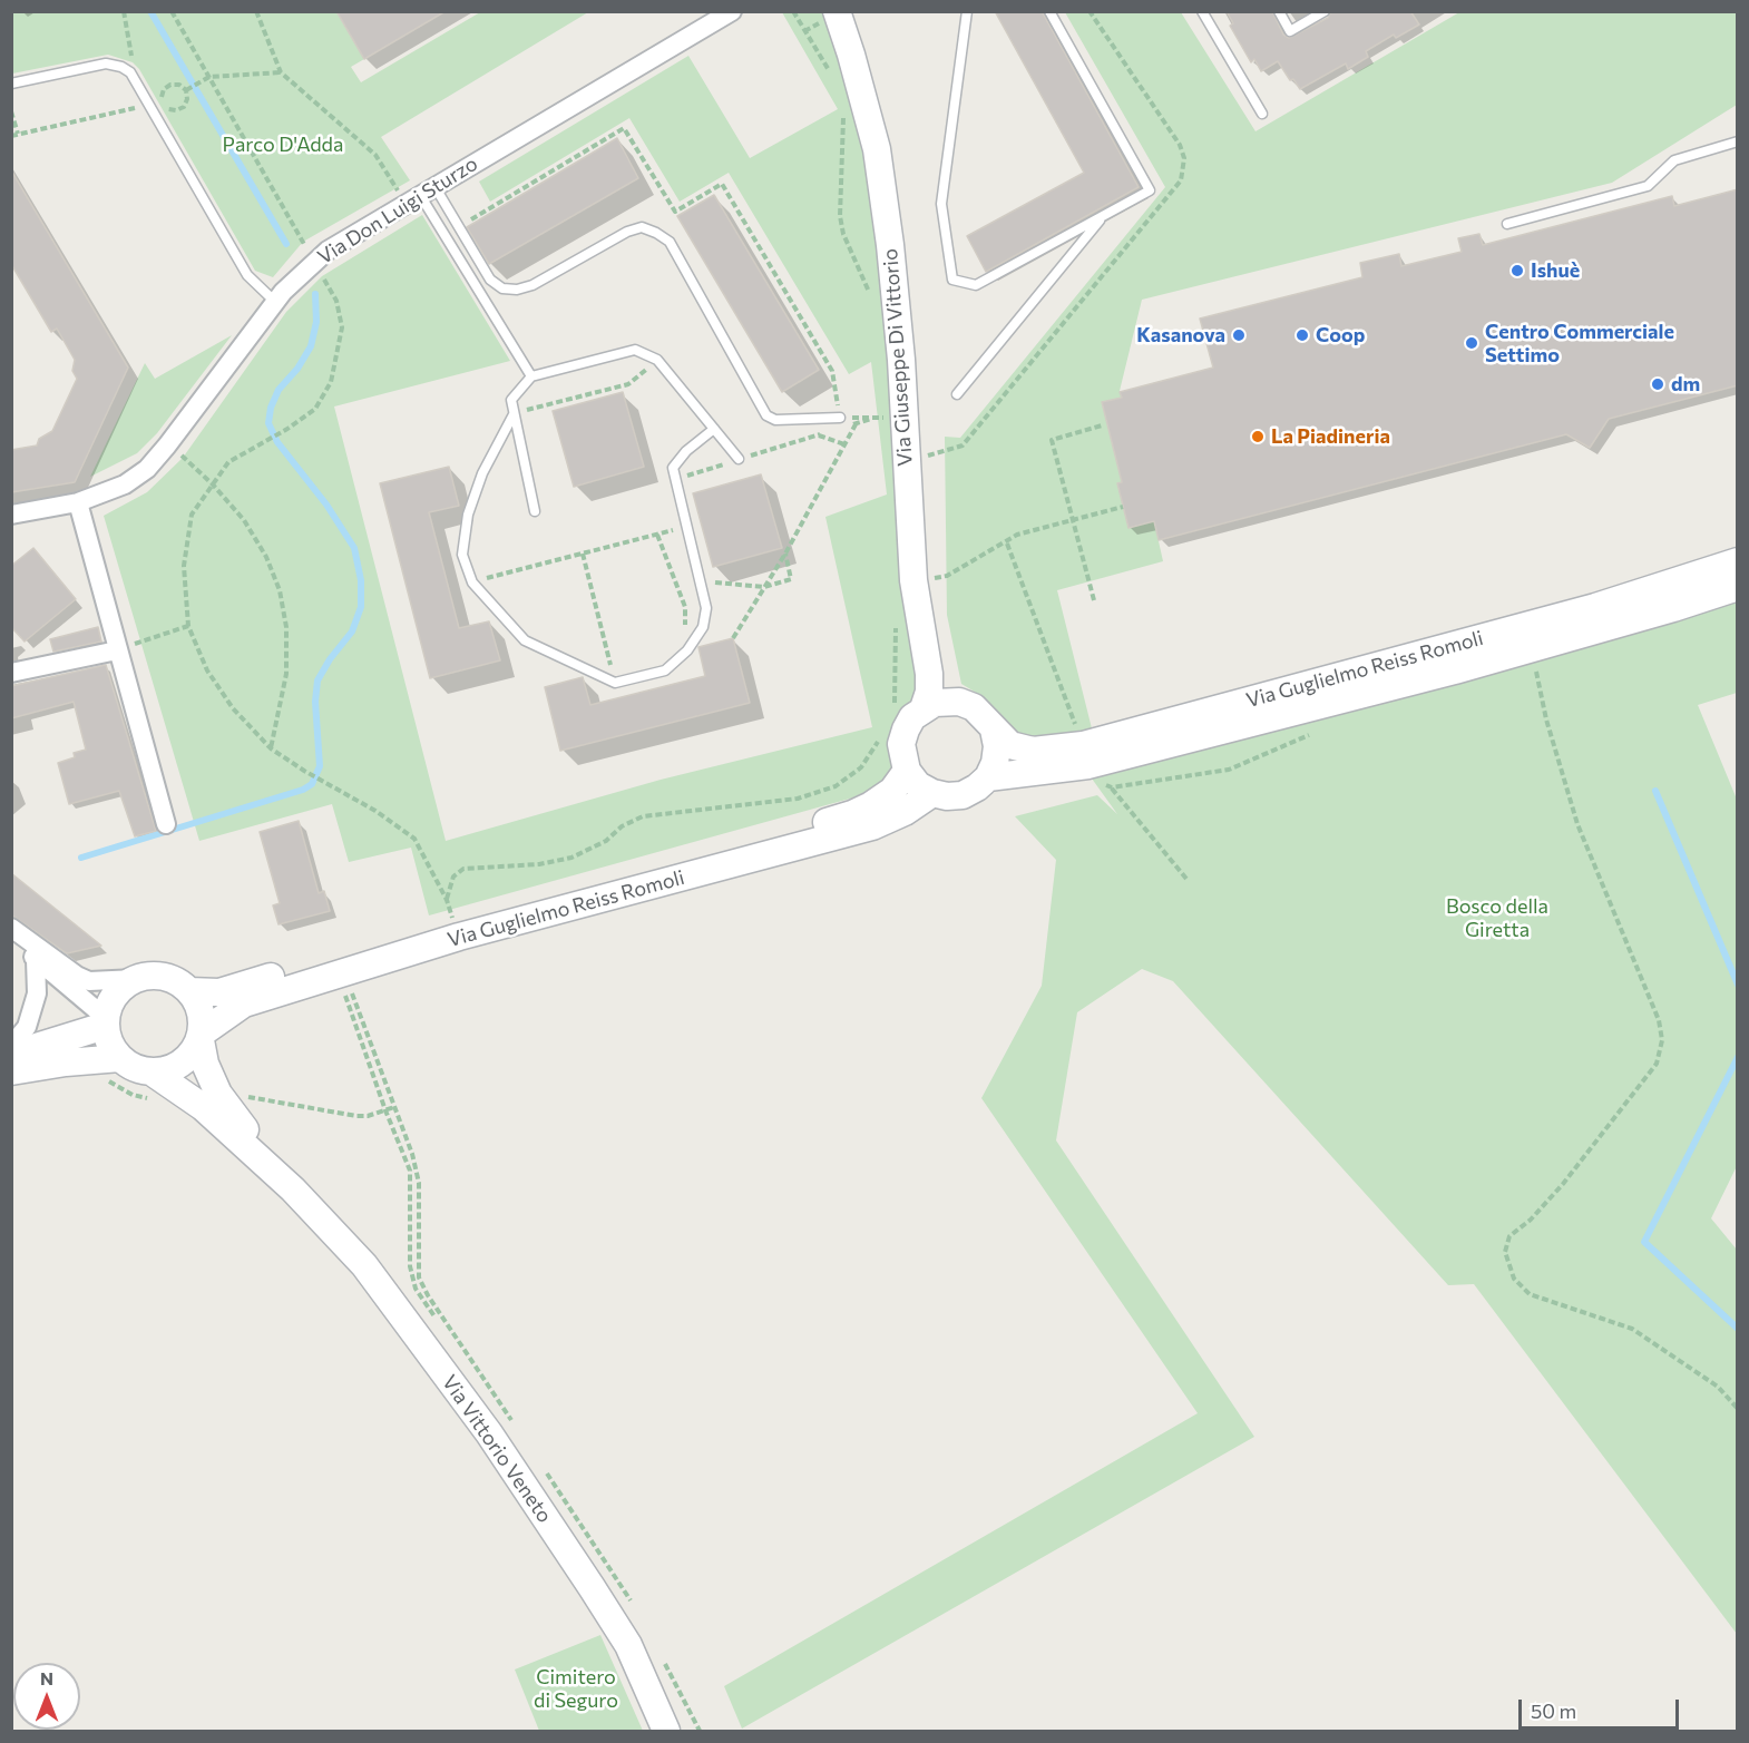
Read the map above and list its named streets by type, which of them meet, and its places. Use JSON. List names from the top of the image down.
{
  "streets": {
    "street": [
      "Via Don Luigi Sturzo",
      "Via Giuseppe Di Vittorio",
      "Via Guglielmo Reiss Romoli",
      "Via Vittorio Veneto"
    ]
  },
  "crossings": [
    ["Via Giuseppe Di Vittorio", "Via Guglielmo Reiss Romoli"]
  ],
  "parks": ["Parco D'Adda", "Bosco della Giretta", "Cimitero di Seguro"],
  "places": [
    "Ishuè",
    "Kasanova",
    "Coop",
    "Centro Commerciale Settimo",
    "dm",
    "La Piadineria"
  ],
  "scale_bar": "50 m",
  "north": "top"
}
